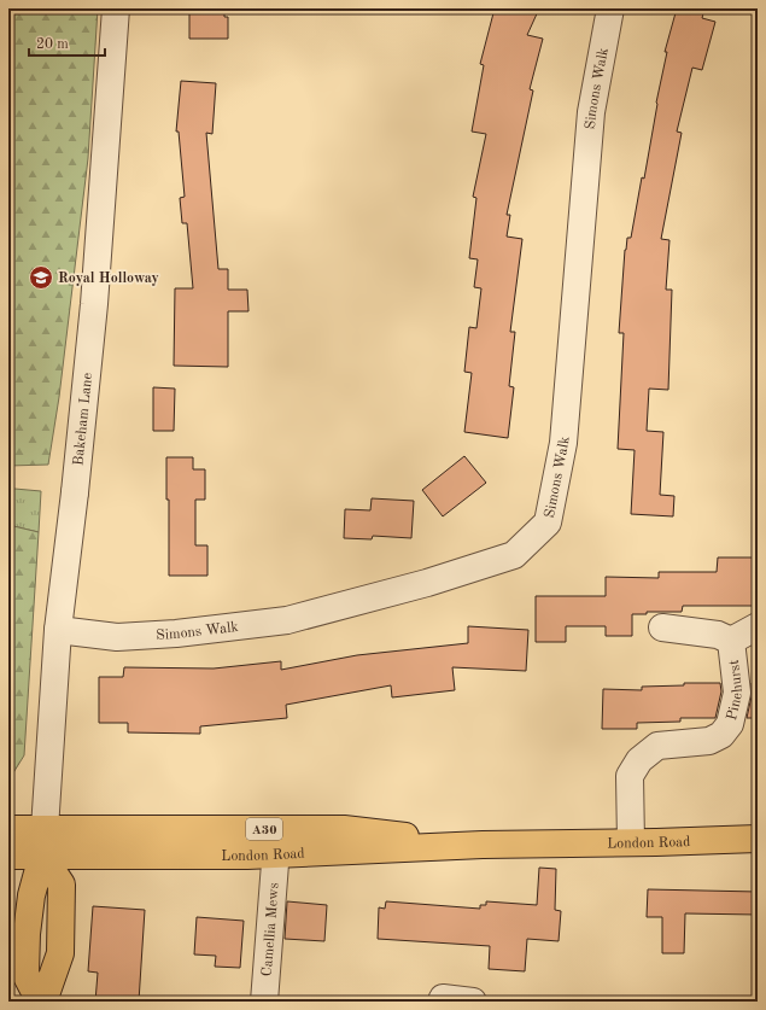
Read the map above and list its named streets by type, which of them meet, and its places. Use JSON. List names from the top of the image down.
{
  "streets": {
    "main road": ["A30", "London Road"],
    "street": [
      "Simons Walk",
      "Bakeham Lane",
      "Pinehurst",
      "Camellia Mews"
    ]
  },
  "crossings": [
    ["Simons Walk", "Bakeham Lane"],
    ["Bakeham Lane", "A30"],
    ["Bakeham Lane", "London Road"],
    ["Pinehurst", "London Road"],
    ["A30", "London Road"],
    ["London Road", "Camellia Mews"]
  ],
  "places": {
    "school or university": ["Royal Holloway"]
  },
  "scale_bar": "20 m"
}
